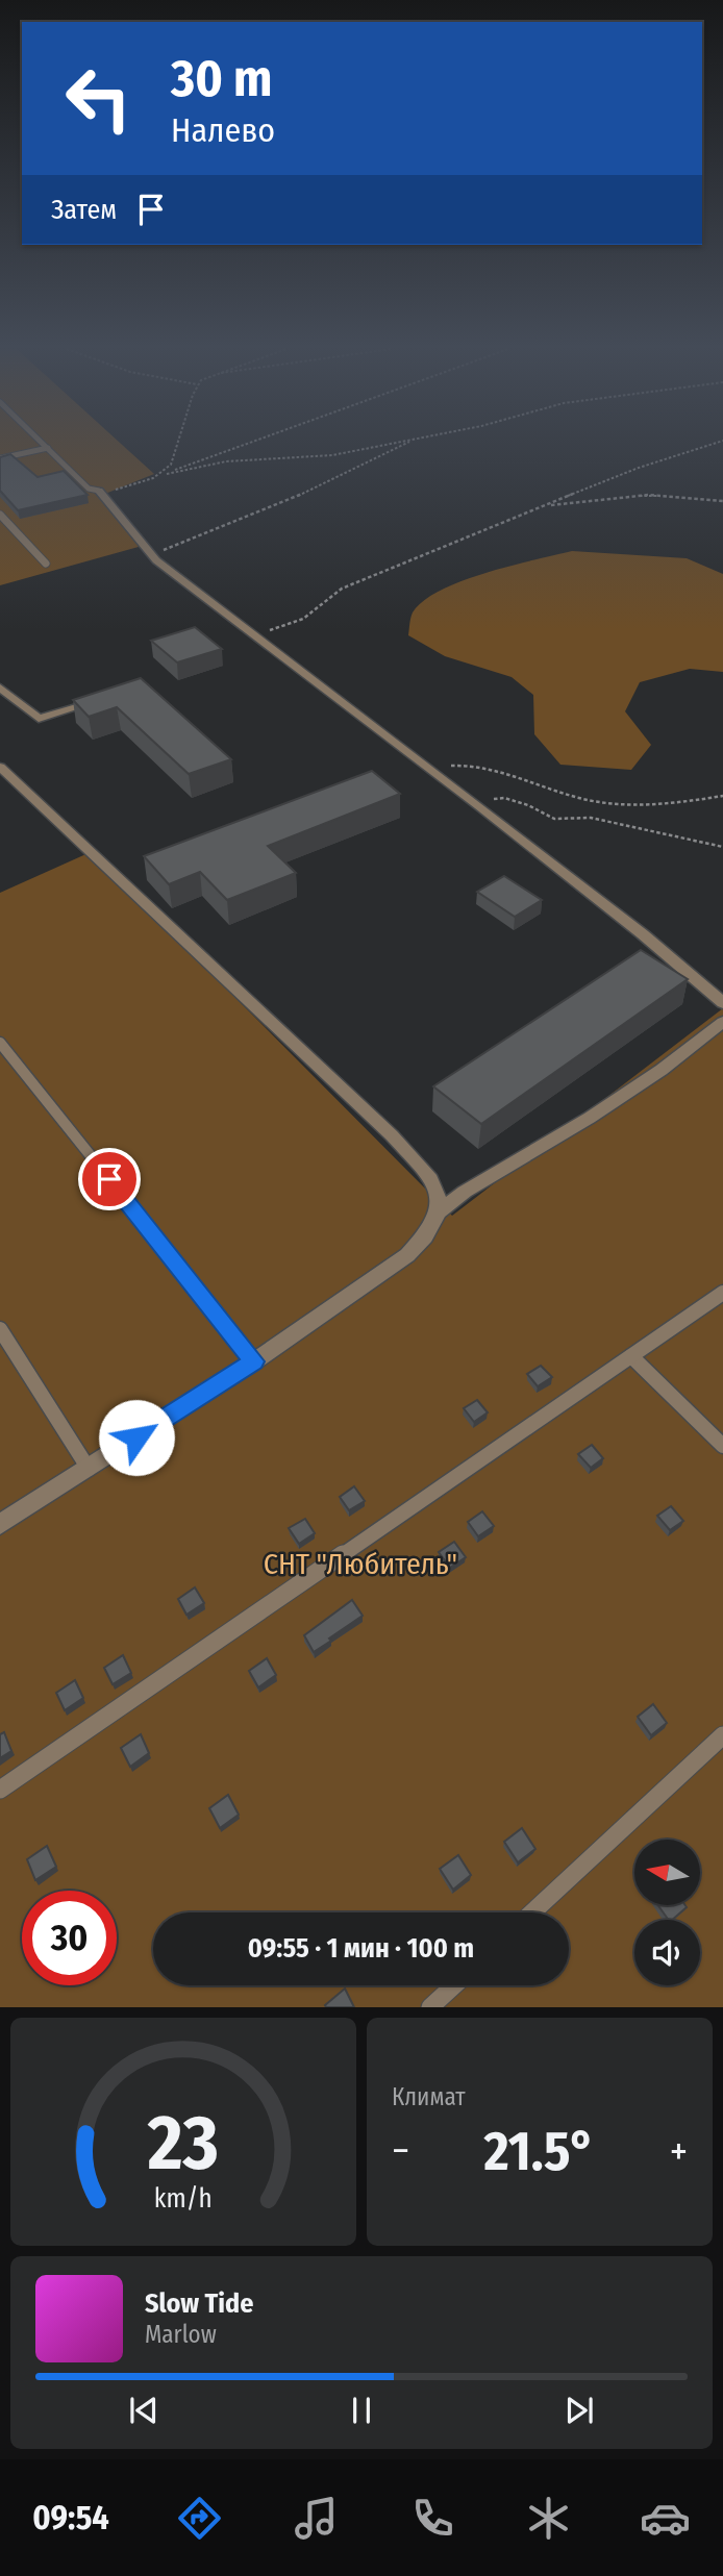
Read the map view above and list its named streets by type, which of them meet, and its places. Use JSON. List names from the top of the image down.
{
  "parks": ["СНТ \"Любитель\""],
  "north": "left",
  "page": {
    "turn": ["30 m", "Налево"],
    "then": "Затем",
    "limit": "30",
    "trip": "09:55 · 1 мин · 100 m",
    "tile": "Климат",
    "heat": ["−", "21.5°", "+"],
    "song": ["Slow Tide", "Marlow"],
    "tabs": "09:54",
    "gauge": ["23", "km/h"]
  }
}
